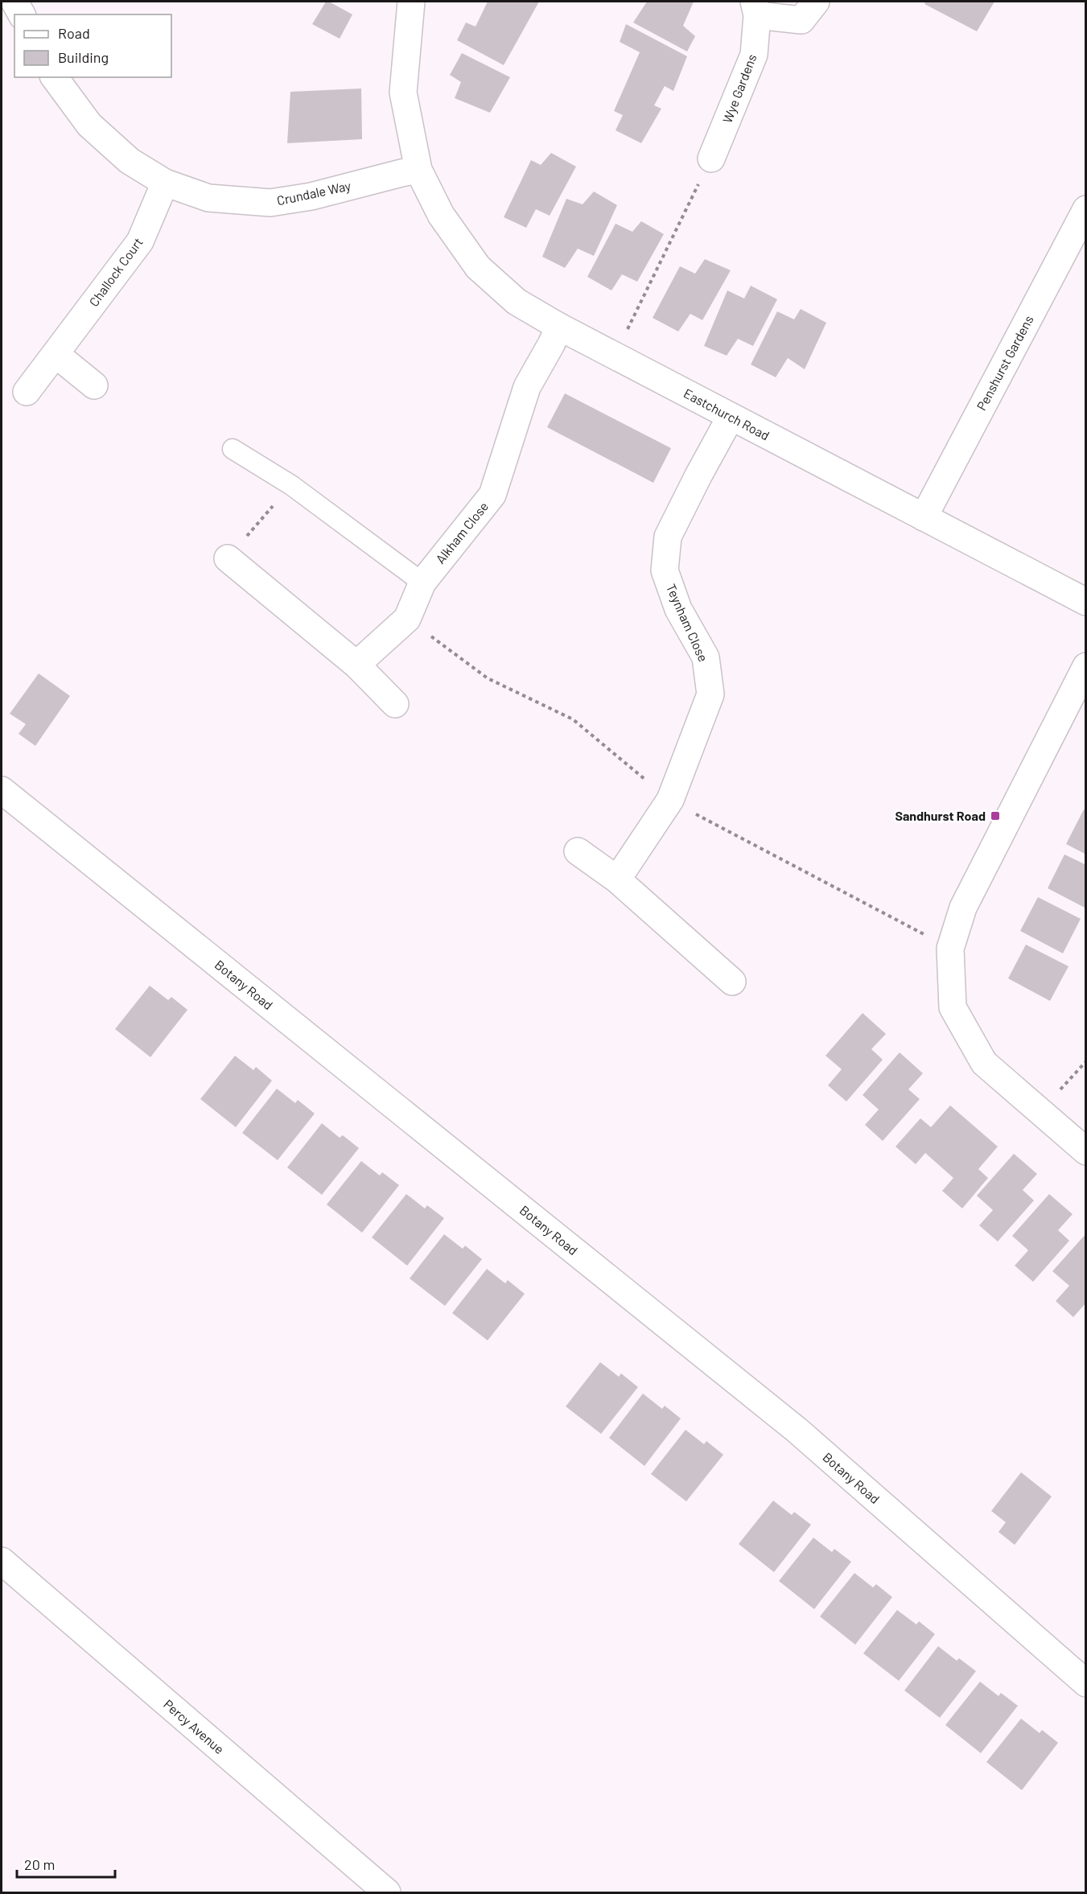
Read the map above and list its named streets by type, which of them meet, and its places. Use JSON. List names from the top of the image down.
{
  "streets": {
    "street": [
      "Wye Gardens",
      "Crundale Way",
      "Challock Court",
      "Penshurst Gardens",
      "Eastchurch Road",
      "Alkham Close",
      "Teynham Close",
      "Botany Road",
      "Percy Avenue"
    ]
  },
  "crossings": [
    ["Crundale Way", "Challock Court"],
    ["Crundale Way", "Eastchurch Road"],
    ["Penshurst Gardens", "Eastchurch Road"],
    ["Eastchurch Road", "Alkham Close"],
    ["Eastchurch Road", "Teynham Close"]
  ],
  "places": {
    "transit": ["Sandhurst Road"]
  },
  "legend": ["Road", "Building"],
  "scale_bar": "20 m"
}
